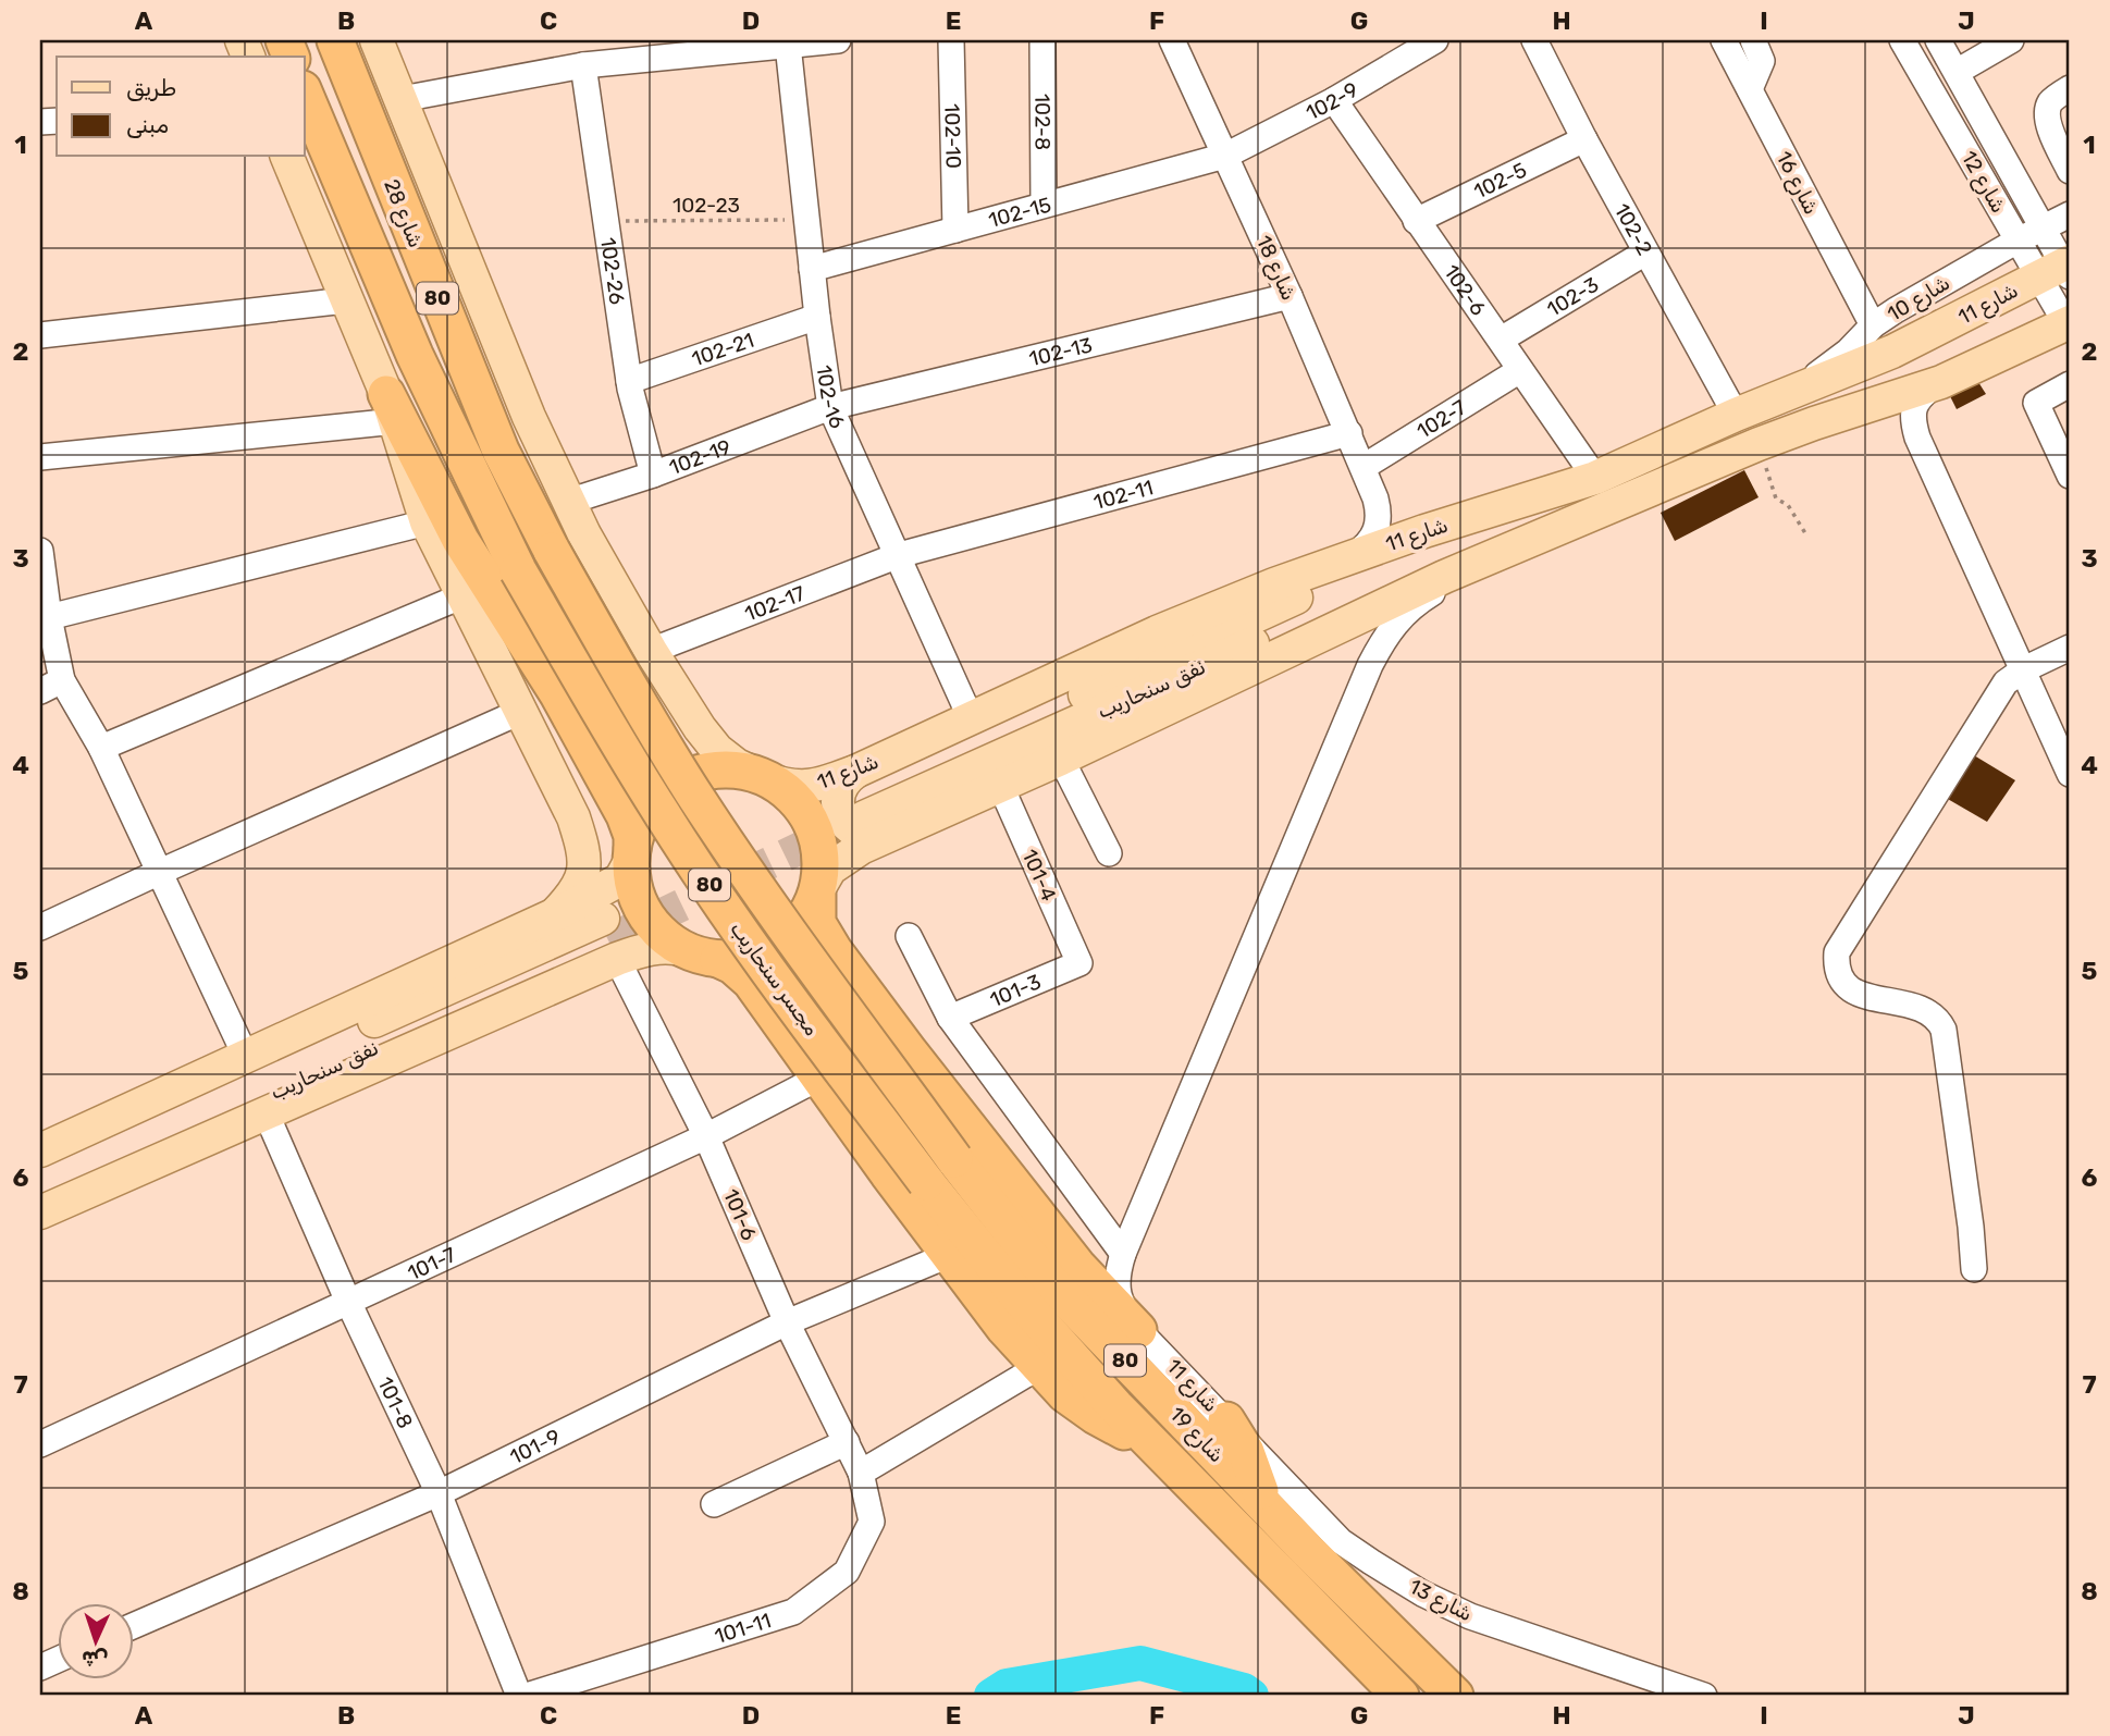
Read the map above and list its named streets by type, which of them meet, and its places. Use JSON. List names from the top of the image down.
{
  "streets": {
    "highway": [
      "شارع 28",
      "80",
      "مجسر سنحاريب",
      "شارع 19"
    ],
    "main road": ["شارع 11", "نفق سنحاريب"],
    "street": [
      "102-9",
      "102-8",
      "102-10",
      "102-5",
      "شارع 12",
      "شارع 16",
      "102-15",
      "102-2",
      "شارع 18",
      "102-26",
      "102-6",
      "102-3",
      "شارع 10",
      "102-21",
      "102-13",
      "102-16",
      "102-7",
      "102-19",
      "102-11",
      "102-17",
      "101-4",
      "101-3",
      "101-6",
      "101-7",
      "101-8",
      "101-9",
      "شارع 13",
      "101-11"
    ],
    "path": ["102-23"]
  },
  "crossings": [
    ["102-9", "102-15"],
    ["102-9", "شارع 18"],
    ["102-9", "102-6"],
    ["102-8", "102-15"],
    ["102-10", "102-15"],
    ["102-5", "102-2"],
    ["102-5", "102-6"],
    ["شارع 12", "شارع 10"],
    ["شارع 12", "شارع 11"],
    ["شارع 16", "شارع 10"],
    ["102-23", "102-26"],
    ["102-23", "102-16"],
    ["102-15", "شارع 18"],
    ["102-15", "102-16"],
    ["شارع 28", "مجسر سنحاريب"],
    ["102-2", "102-3"],
    ["102-2", "شارع 11"],
    ["شارع 18", "102-13"],
    ["شارع 18", "102-7"],
    ["شارع 18", "102-11"],
    ["102-26", "102-21"],
    ["102-26", "102-19"],
    ["102-6", "102-3"],
    ["102-6", "شارع 11"],
    ["102-6", "102-7"],
    ["شارع 10", "شارع 11"],
    ["شارع 11", "102-16"],
    ["شارع 11", "102-19"],
    ["شارع 11", "102-17"],
    ["شارع 11", "نفق سنحاريب"],
    ["شارع 11", "101-4"],
    ["شارع 11", "شارع 13"],
    ["102-21", "102-16"],
    ["102-13", "102-16"],
    ["102-13", "102-19"],
    ["102-16", "102-19"],
    ["102-16", "102-11"],
    ["102-16", "102-17"],
    ["102-11", "102-17"],
    ["نفق سنحاريب", "101-6"],
    ["101-4", "101-3"],
    ["مجسر سنحاريب", "شارع 19"],
    ["101-6", "101-7"],
    ["101-6", "101-9"],
    ["101-6", "101-11"],
    ["101-7", "101-8"],
    ["101-8", "101-9"]
  ],
  "legend": ["طريق", "مبنى"],
  "north": "bottom",
  "grid": {
    "columns": [
      "A",
      "B",
      "C",
      "D",
      "E",
      "F",
      "G",
      "H",
      "I",
      "J"
    ],
    "rows": [
      "1",
      "2",
      "3",
      "4",
      "5",
      "6",
      "7",
      "8"
    ]
  }
}
